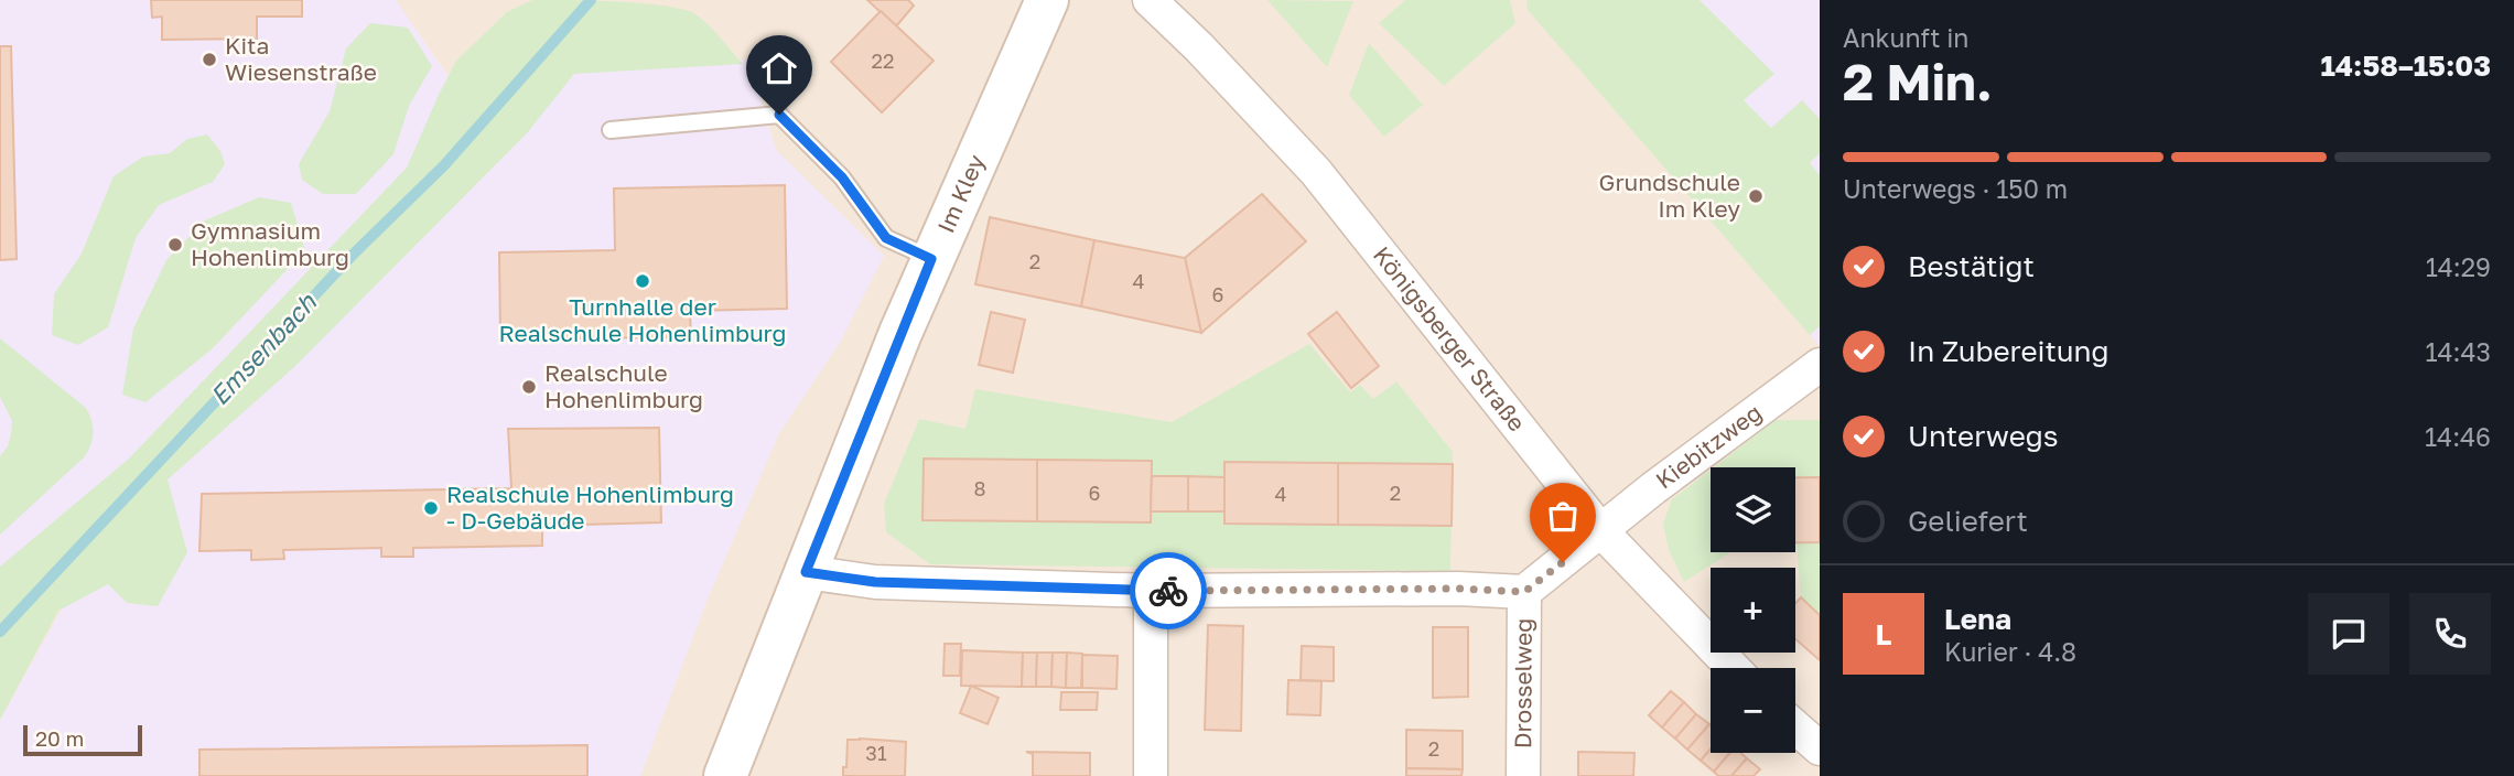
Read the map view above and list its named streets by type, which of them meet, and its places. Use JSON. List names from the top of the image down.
{
  "streets": {
    "street": [
      "Im Kley",
      "Königsberger Straße",
      "Kiebitzweg",
      "Drosselweg"
    ]
  },
  "crossings": [
    ["Königsberger Straße", "Kiebitzweg"],
    ["Kiebitzweg", "Drosselweg"]
  ],
  "water": ["Emsenbach"],
  "places": [
    "Kita Wiesenstraße",
    "Grundschule Im Kley",
    "Gymnasium Hohenlimburg",
    "Turnhalle der Realschule Hohenlimburg",
    "Realschule Hohenlimburg",
    "Realschule Hohenlimburg - D-Gebäude"
  ],
  "house_numbers": [
    "22",
    "2",
    "4",
    "6",
    "8",
    "6",
    "2",
    "4",
    "2",
    "31"
  ],
  "scale_bar": "20 m",
  "page": {
    "heading": ["2 Min.", "Ankunft in", "14:58–15:03"],
    "panel": ["Lena", "Kurier · 4.8"],
    "bar": "Unterwegs · 150 m",
    "list": [
      ["Bestätigt", "14:29"],
      ["In Zubereitung", "14:43"],
      ["Unterwegs", "14:46"],
      "Geliefert"
    ],
    "map_buttons": ["+", "−"],
    "round": "L",
    "scale": "20 m"
  }
}
